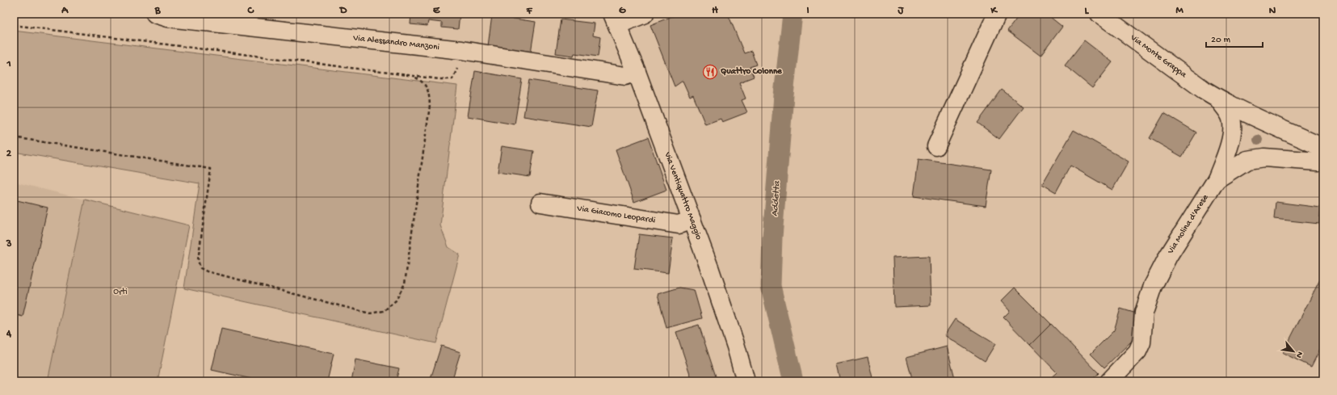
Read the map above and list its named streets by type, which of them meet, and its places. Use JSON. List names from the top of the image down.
{
  "streets": {
    "street": [
      "Via Alessandro Manzoni",
      "Via Monte Grappa",
      "Via Ventiquattro Maggio",
      "Via Giacomo Leopardi",
      "Via Molina d'Arese"
    ]
  },
  "crossings": [
    ["Via Alessandro Manzoni", "Via Ventiquattro Maggio"],
    ["Via Ventiquattro Maggio", "Via Giacomo Leopardi"]
  ],
  "water": ["Addetta"],
  "parks": ["Orti"],
  "places": {
    "restaurant": ["Quattro Colonne"]
  },
  "scale_bar": "20 m",
  "north": "bottom right",
  "grid": {
    "columns": [
      "A",
      "B",
      "C",
      "D",
      "E",
      "F",
      "G",
      "H",
      "I",
      "J",
      "K",
      "L",
      "M",
      "N"
    ],
    "rows": [
      "1",
      "2",
      "3",
      "4"
    ]
  }
}
